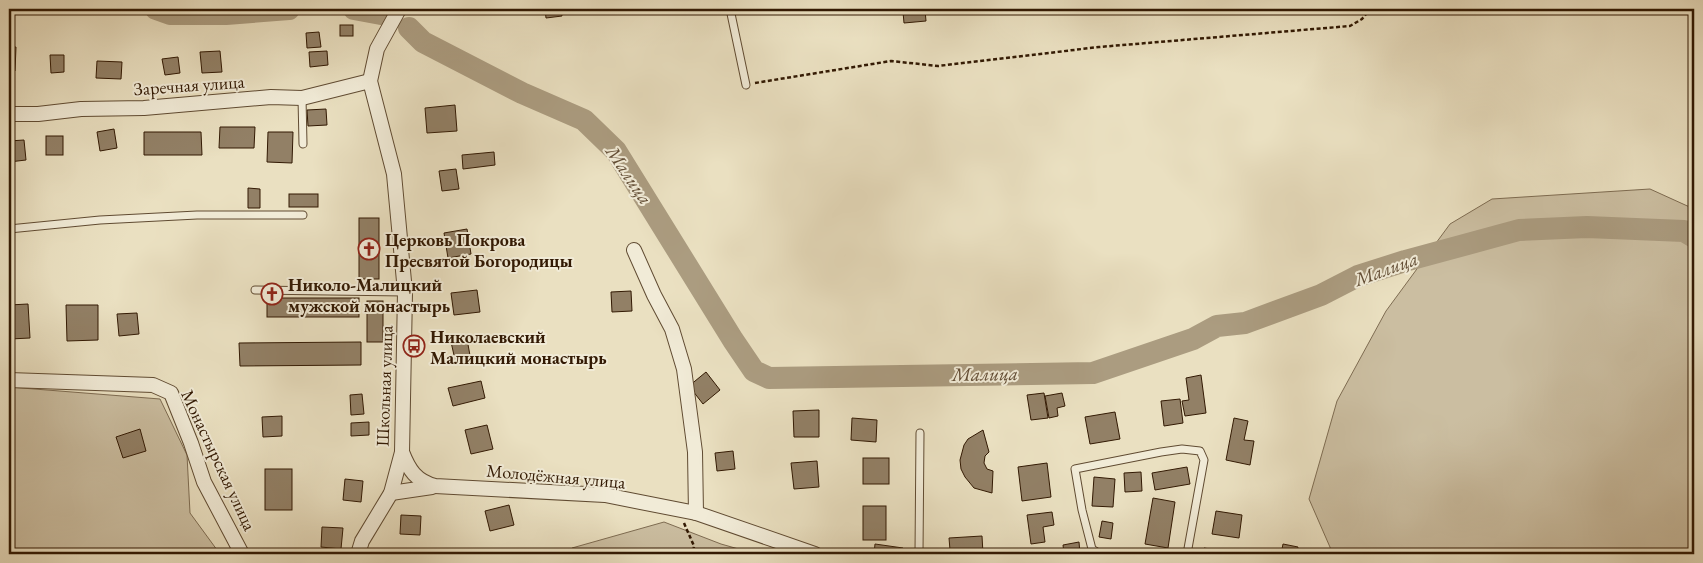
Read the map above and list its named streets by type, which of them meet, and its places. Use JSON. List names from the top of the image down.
{
  "streets": {
    "street": [
      "Заречная улица",
      "Школьная улица",
      "Монастырская улица",
      "Молодёжная улица"
    ]
  },
  "crossings": [
    ["Заречная улица", "Школьная улица"],
    ["Школьная улица", "Молодёжная улица"]
  ],
  "water": ["Малица"],
  "places": {
    "church": ["Церковь Покрова Пресвятой Богородицы", "Николо-Малицкий мужской монастырь"],
    "bus stop": ["Николаевский Малицкий монастырь"]
  }
}
